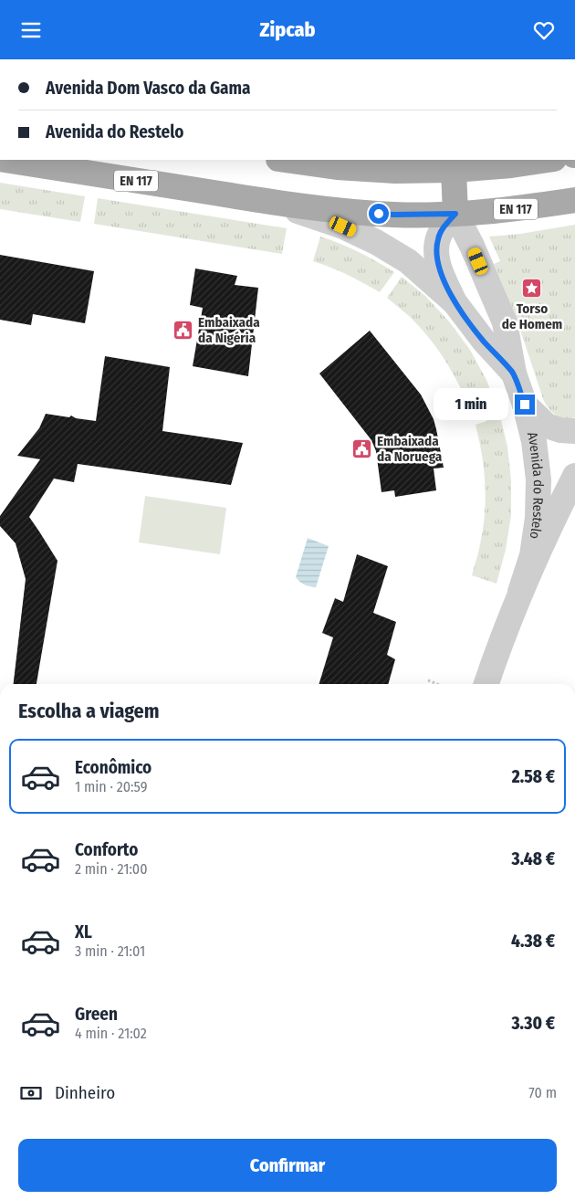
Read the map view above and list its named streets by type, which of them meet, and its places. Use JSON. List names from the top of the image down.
{
  "streets": {
    "main road": ["EN 117"],
    "street": ["Avenida do Restelo"]
  },
  "crossings": [
    ["EN 117", "Avenida do Restelo"]
  ],
  "places": {
    "place": ["Torso de Homem"],
    "public building": ["Embaixada da Nigéria", "Embaixada da Noruega"]
  },
  "page": {
    "header": "Zipcab",
    "banner": ["Avenida Dom Vasco da Gama", "Avenida do Restelo"],
    "bubble": "1 min",
    "heading": "Escolha a viagem",
    "list": [
      {
        "name": "Econômico",
        "note": "1 min · 20:59",
        "value": "2.58 €"
      },
      {
        "name": "Conforto",
        "note": "2 min · 21:00",
        "value": "3.48 €"
      },
      {
        "name": "XL",
        "note": "3 min · 21:01",
        "value": "4.38 €"
      },
      {
        "name": "Green",
        "note": "4 min · 21:02",
        "value": "3.30 €"
      }
    ],
    "pay": ["Dinheiro", "70 m"],
    "buttons": "Confirmar"
  }
}
